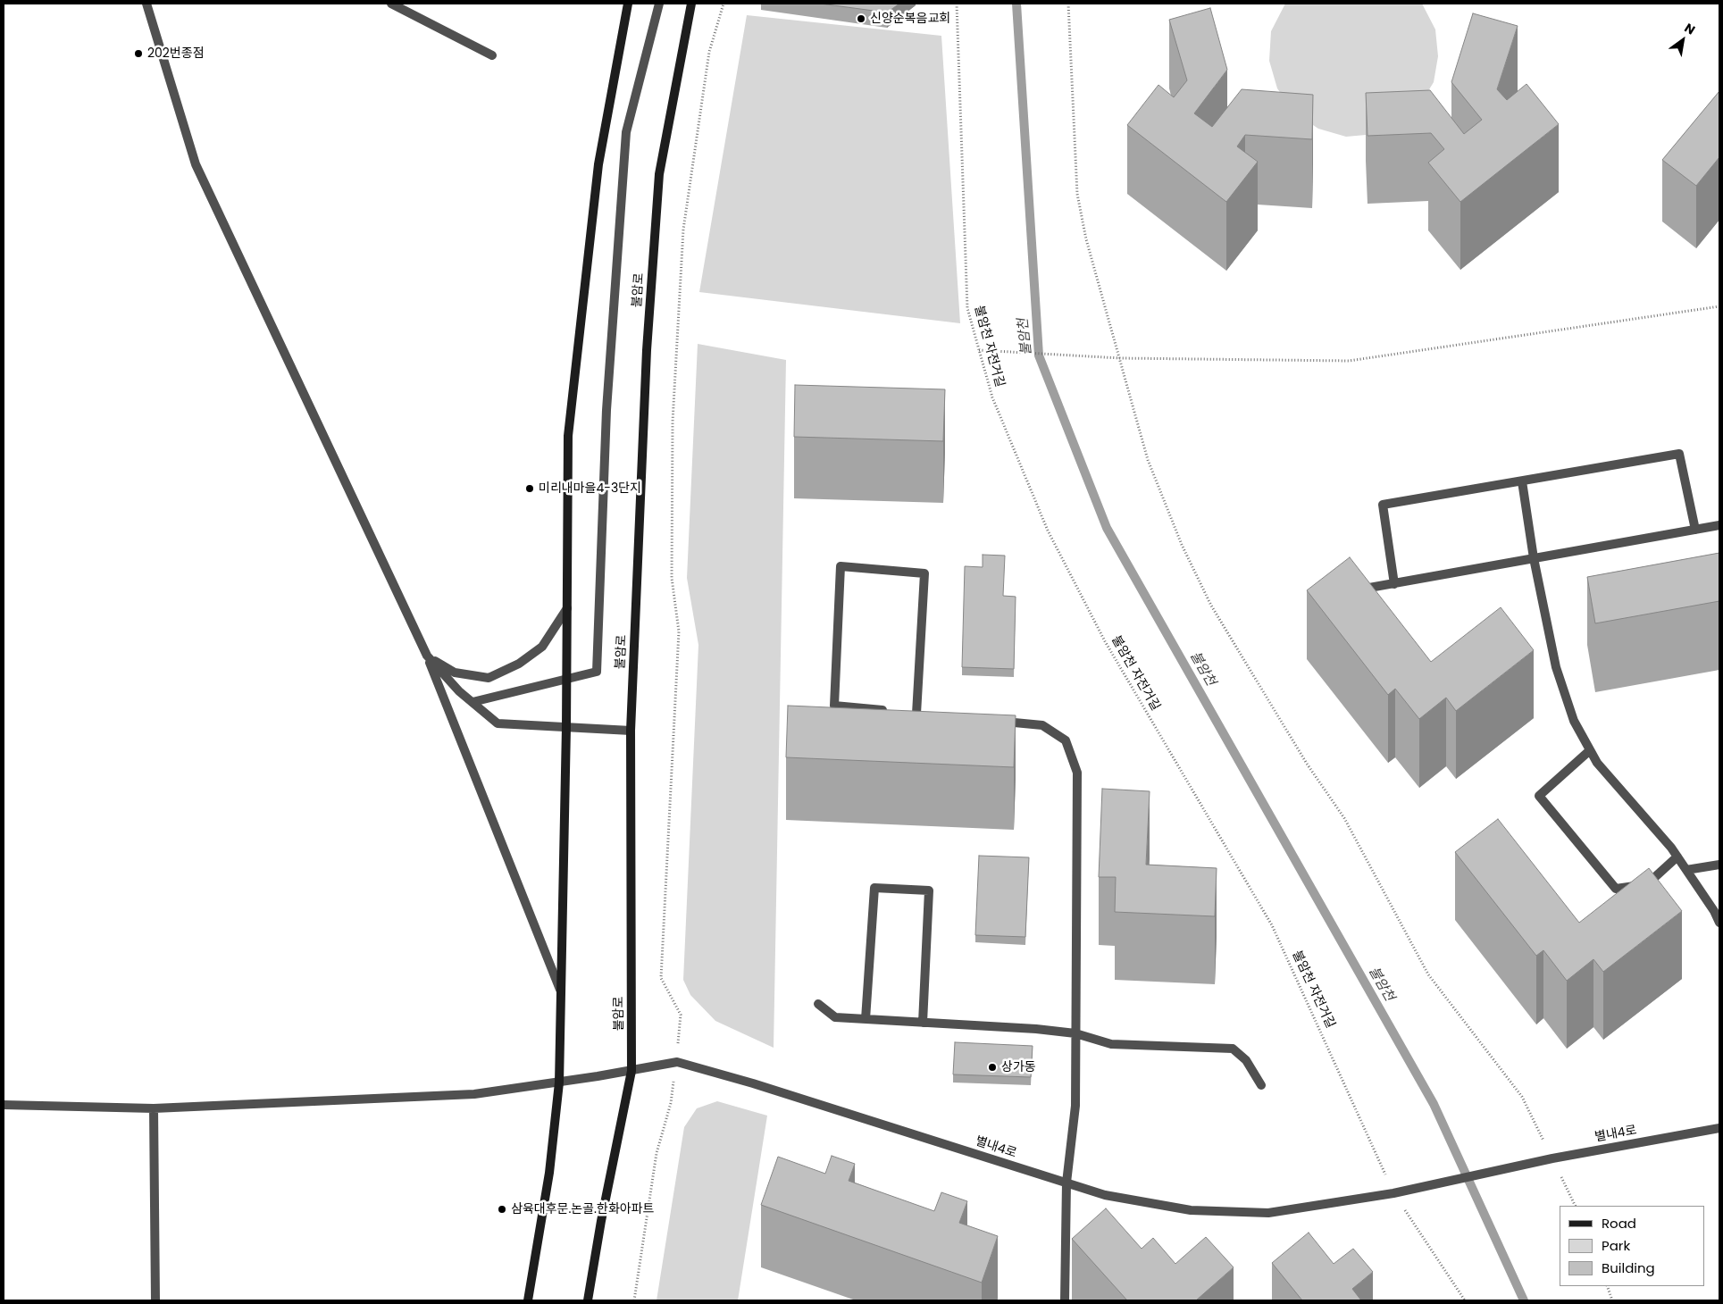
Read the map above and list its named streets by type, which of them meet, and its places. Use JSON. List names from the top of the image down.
{
  "streets": {
    "street": ["불암로", "별내4로"],
    "path": ["불암천 자전거길"]
  },
  "crossings": [
    ["불암로", "별내4로"],
    ["불암천 자전거길", "별내4로"]
  ],
  "water": ["불암천"],
  "places": [
    "신양순복음교회",
    "202번종점",
    "미리내마을4-3단지",
    "상가동",
    "삼육대후문.논골.한화아파트"
  ],
  "legend": ["Road", "Park", "Building"],
  "north": "top right"
}
